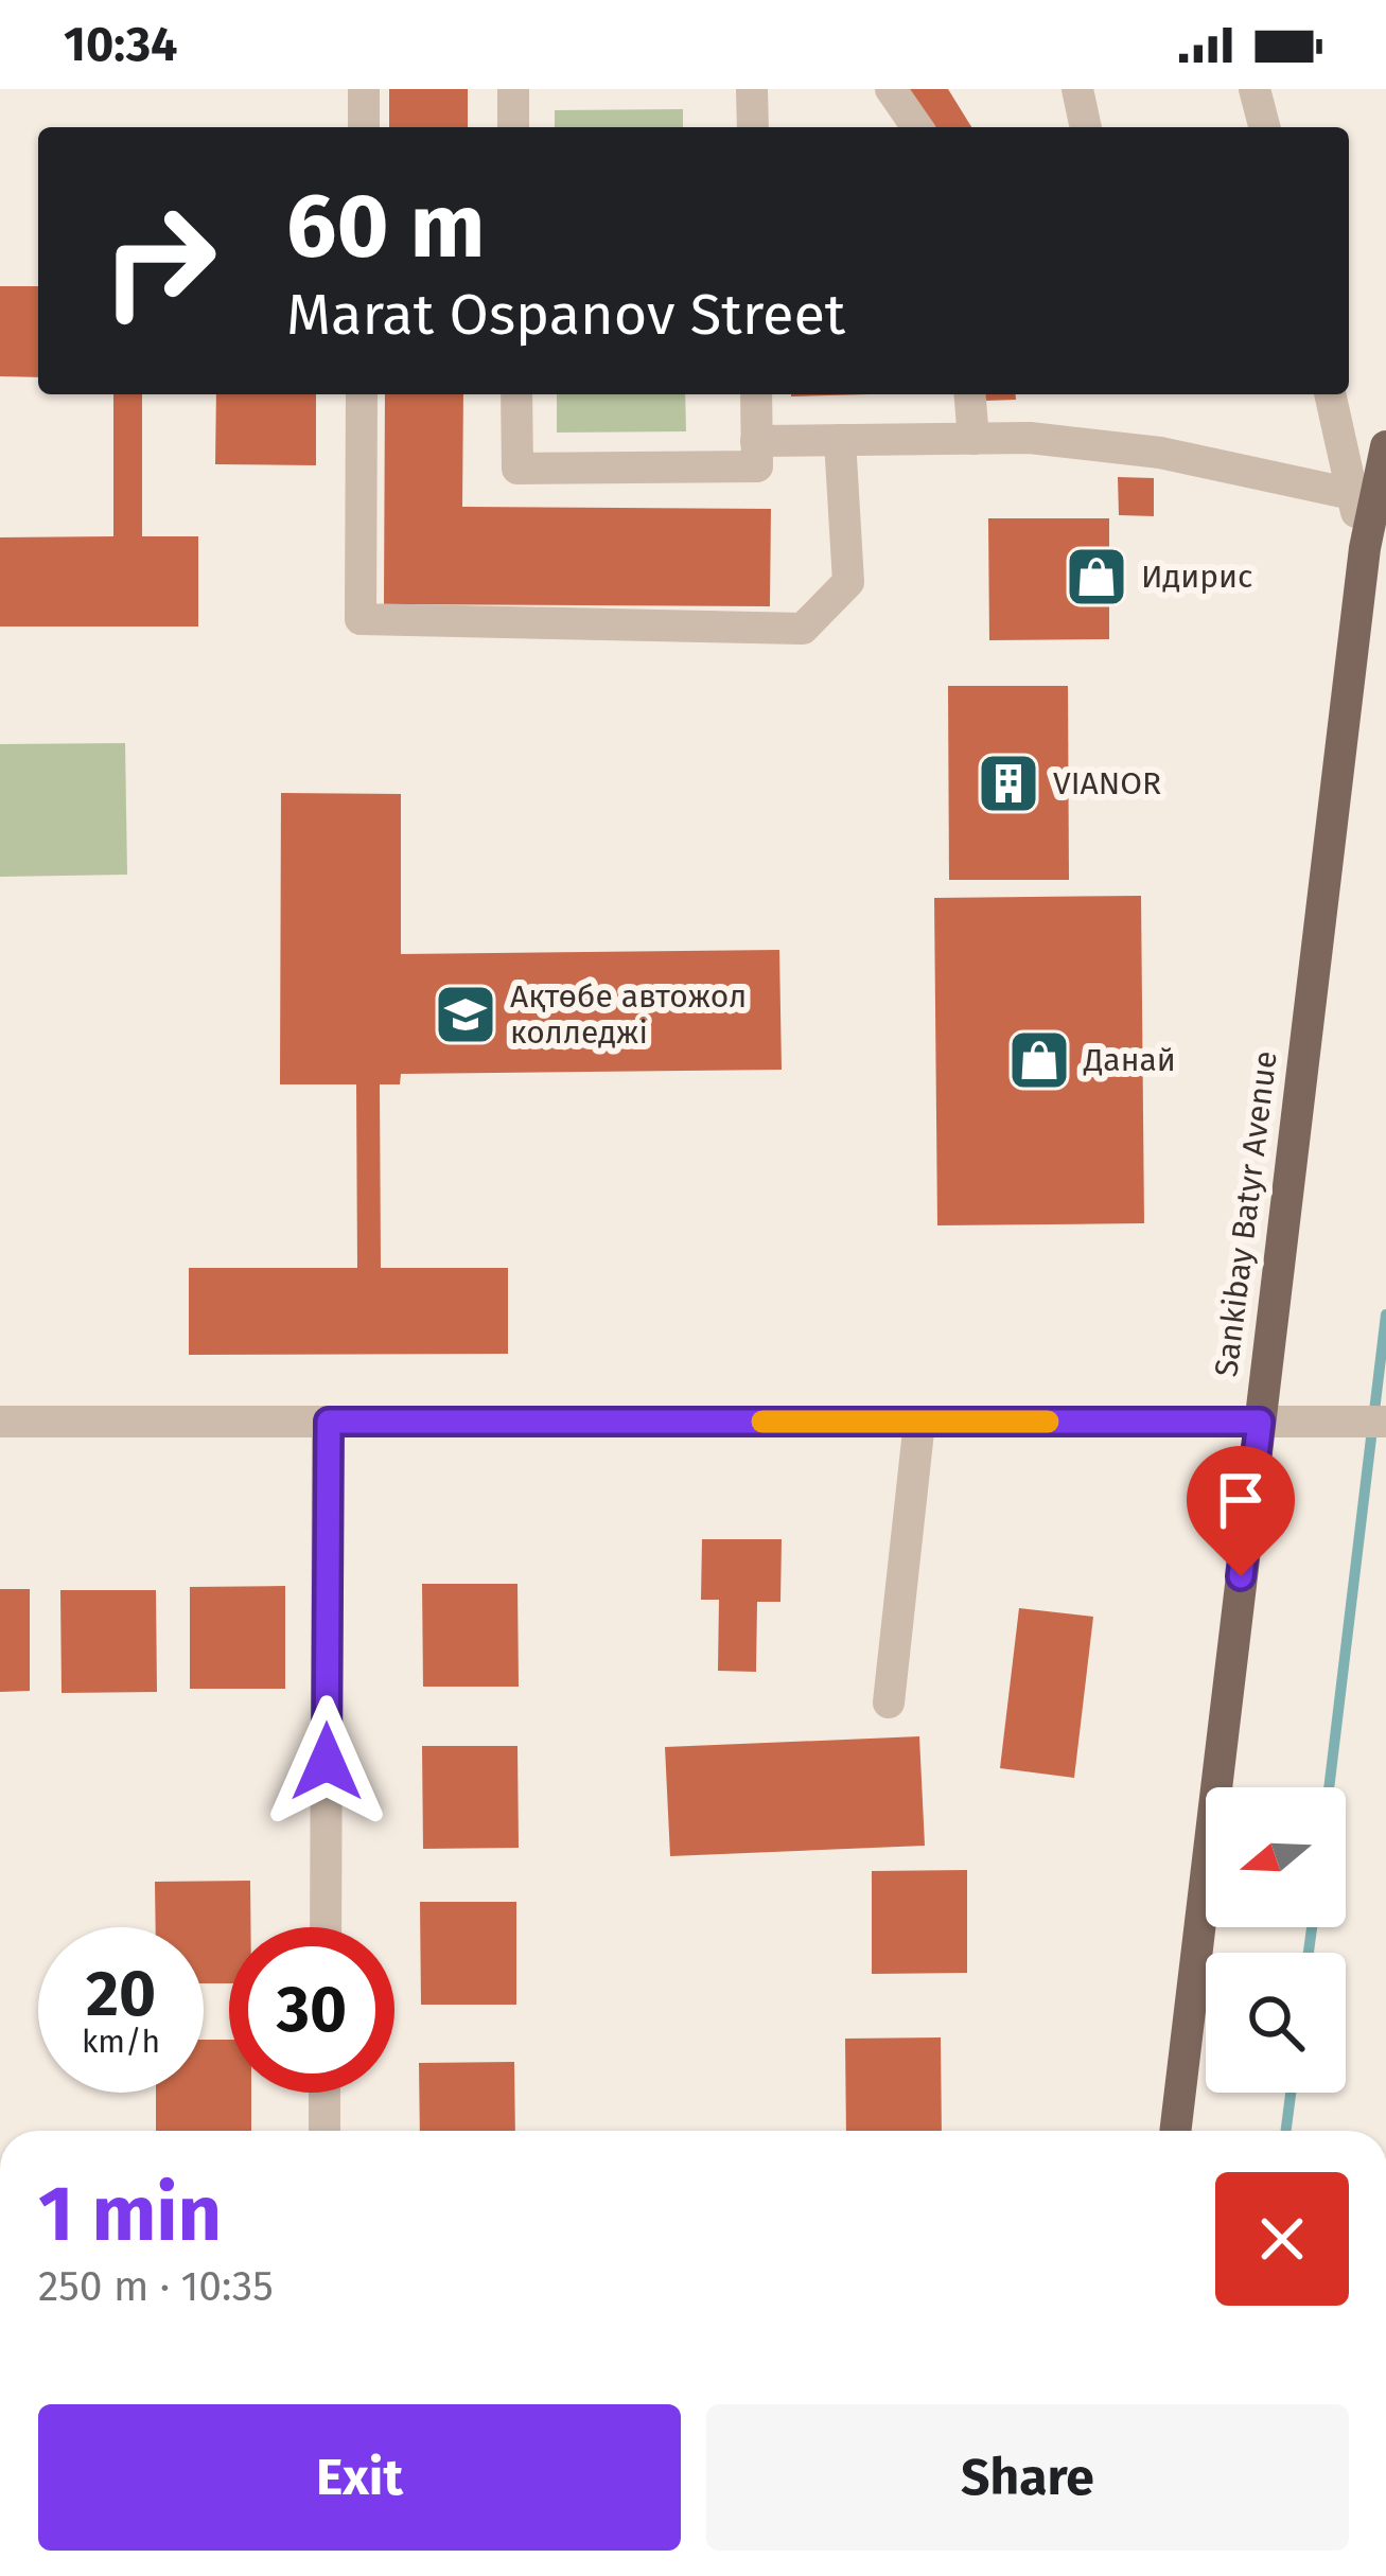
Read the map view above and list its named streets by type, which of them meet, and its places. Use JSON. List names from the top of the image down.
{
  "streets": {
    "main road": ["Sankibay Batyr Avenue"]
  },
  "places": {
    "shop": ["Идирис", "Данай"],
    "building": ["VIANOR"],
    "school or university": ["Ақтөбе автожол колледжі"]
  },
  "north": "left",
  "page": {
    "status": "10:34",
    "turn": ["60 m", "Marat Ospanov Street"],
    "speed": "20 km/h",
    "limit": "30",
    "heading": ["1 min", "250 m · 10:35"],
    "buttons": ["Exit", "Share"]
  }
}
